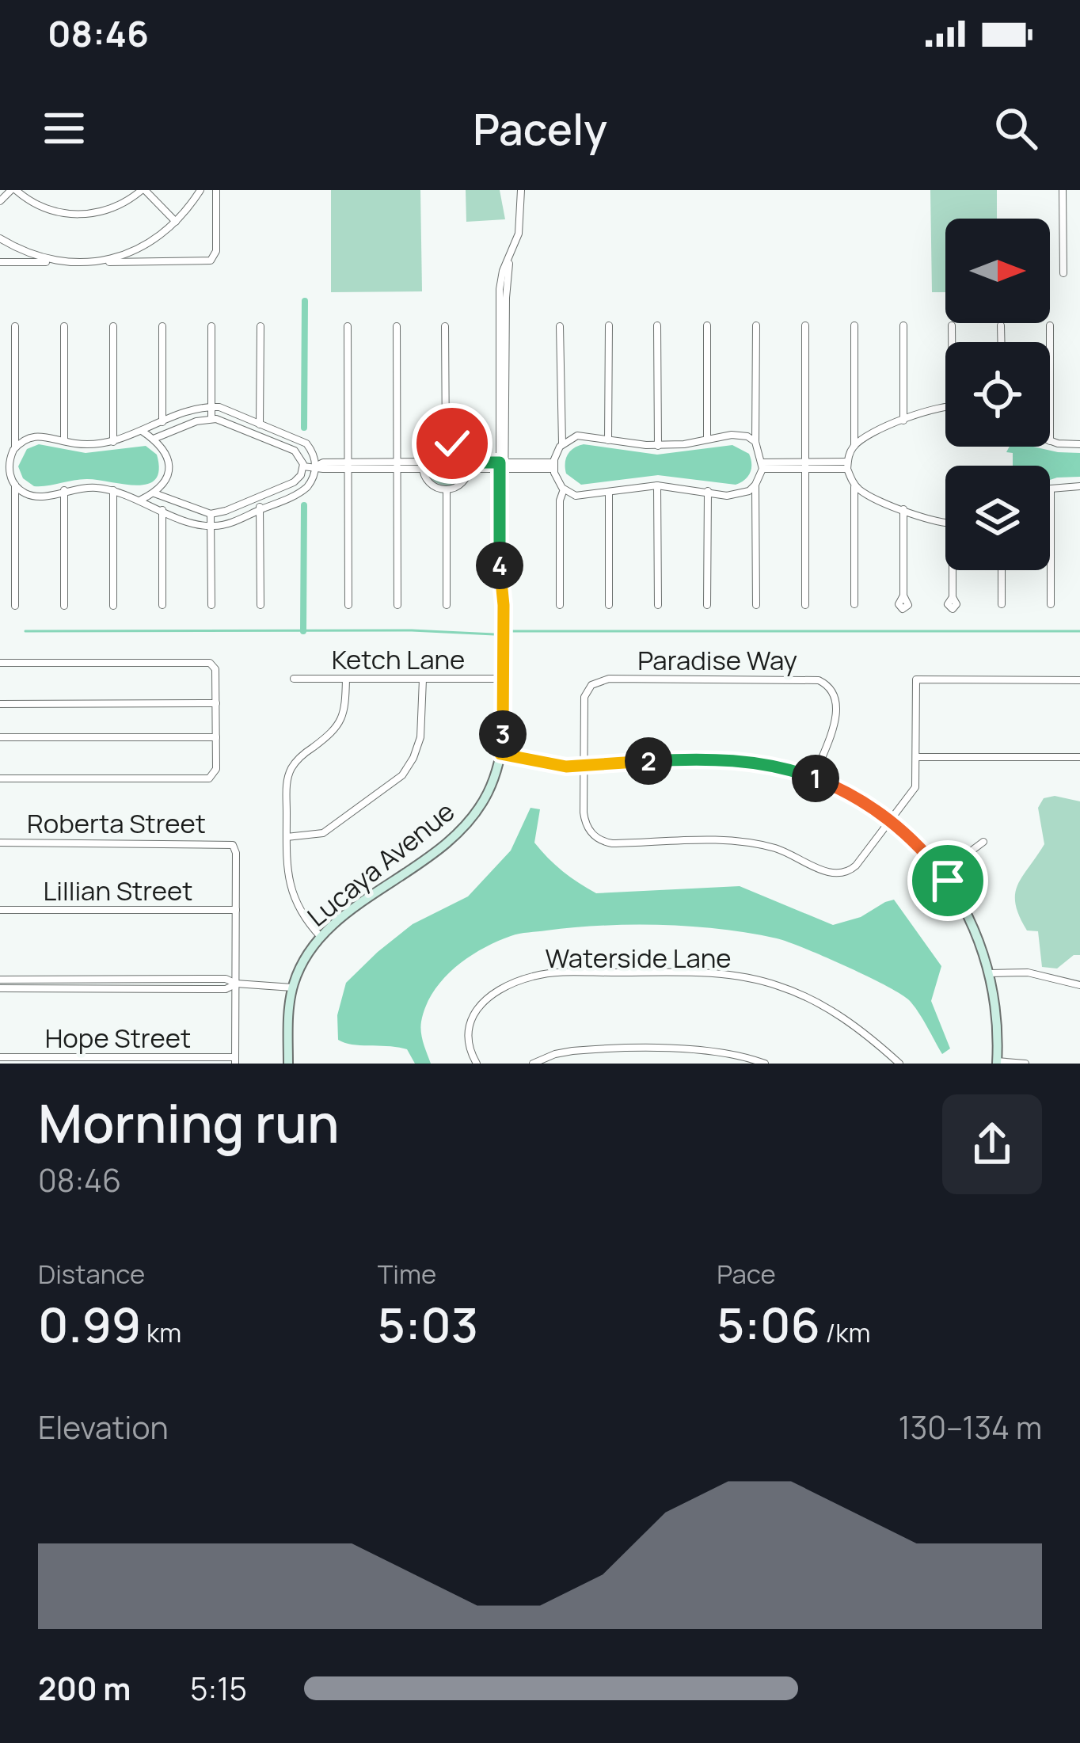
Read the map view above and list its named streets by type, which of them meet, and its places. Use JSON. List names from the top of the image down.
{
  "streets": {
    "street": [
      "Ketch Lane",
      "Paradise Way",
      "Roberta Street",
      "Lucaya Avenue",
      "Lillian Street",
      "Waterside Lane",
      "Hope Street"
    ]
  },
  "crossings": [
    ["Ketch Lane", "Lucaya Avenue"],
    ["Roberta Street", "Lillian Street"]
  ],
  "north": "right",
  "page": {
    "status": "08:46",
    "header": "Pacely",
    "pins": [
      "4",
      "3",
      "2",
      "1"
    ],
    "heading": ["Morning run", "08:46"],
    "stats": [
      ["Distance", "0.99 km"],
      ["Time", "5:03"],
      ["Pace", "5:06 /km"]
    ],
    "chart": ["Elevation", "130–134 m"],
    "list": [
      {
        "name": "200 m",
        "note": "5:15"
      }
    ]
  }
}
